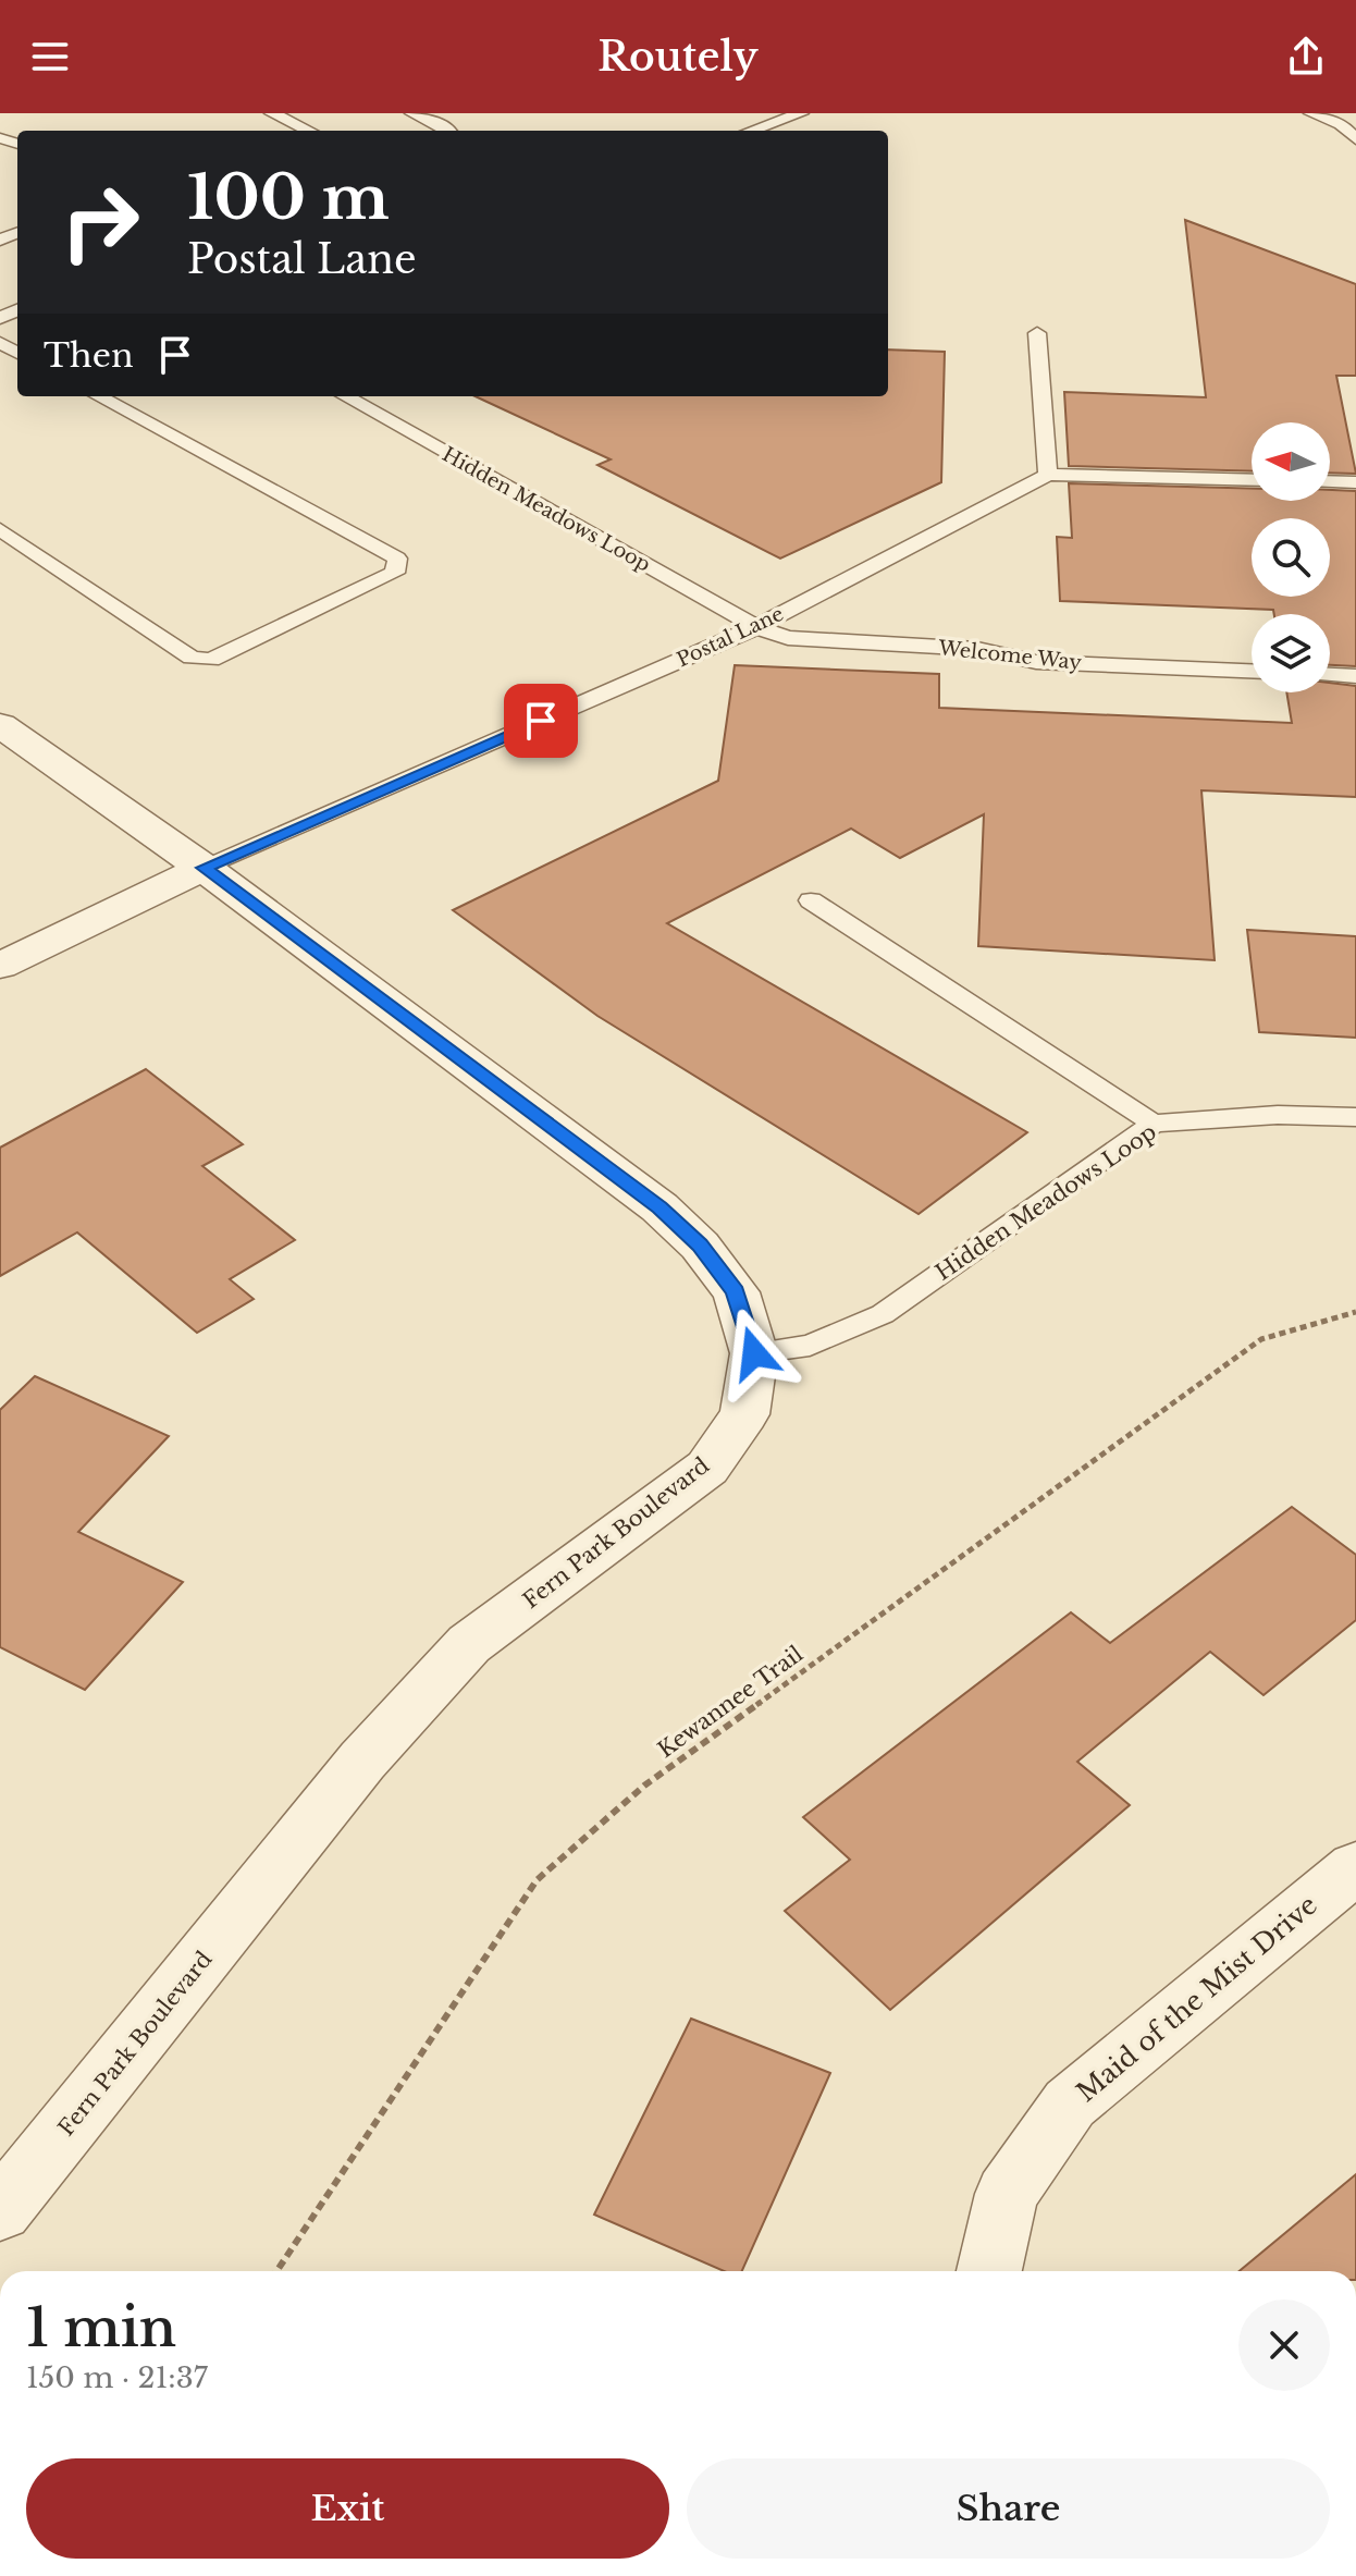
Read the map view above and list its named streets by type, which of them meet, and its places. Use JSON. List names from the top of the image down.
{
  "streets": {
    "street": ["Fern Park Boulevard", "Maid of the Mist Drive"],
    "lane": ["Hidden Meadows Loop", "Postal Lane", "Welcome Way"],
    "path": ["Kewannee Trail"]
  },
  "crossings": [
    ["Hidden Meadows Loop", "Postal Lane"],
    ["Hidden Meadows Loop", "Welcome Way"],
    ["Hidden Meadows Loop", "Fern Park Boulevard"],
    ["Postal Lane", "Welcome Way"],
    ["Postal Lane", "Fern Park Boulevard"]
  ],
  "north": "left",
  "page": {
    "header": "Routely",
    "turn": ["100 m", "Postal Lane"],
    "then": "Then",
    "heading": ["1 min", "150 m · 21:37"],
    "buttons": ["Exit", "Share"]
  }
}
